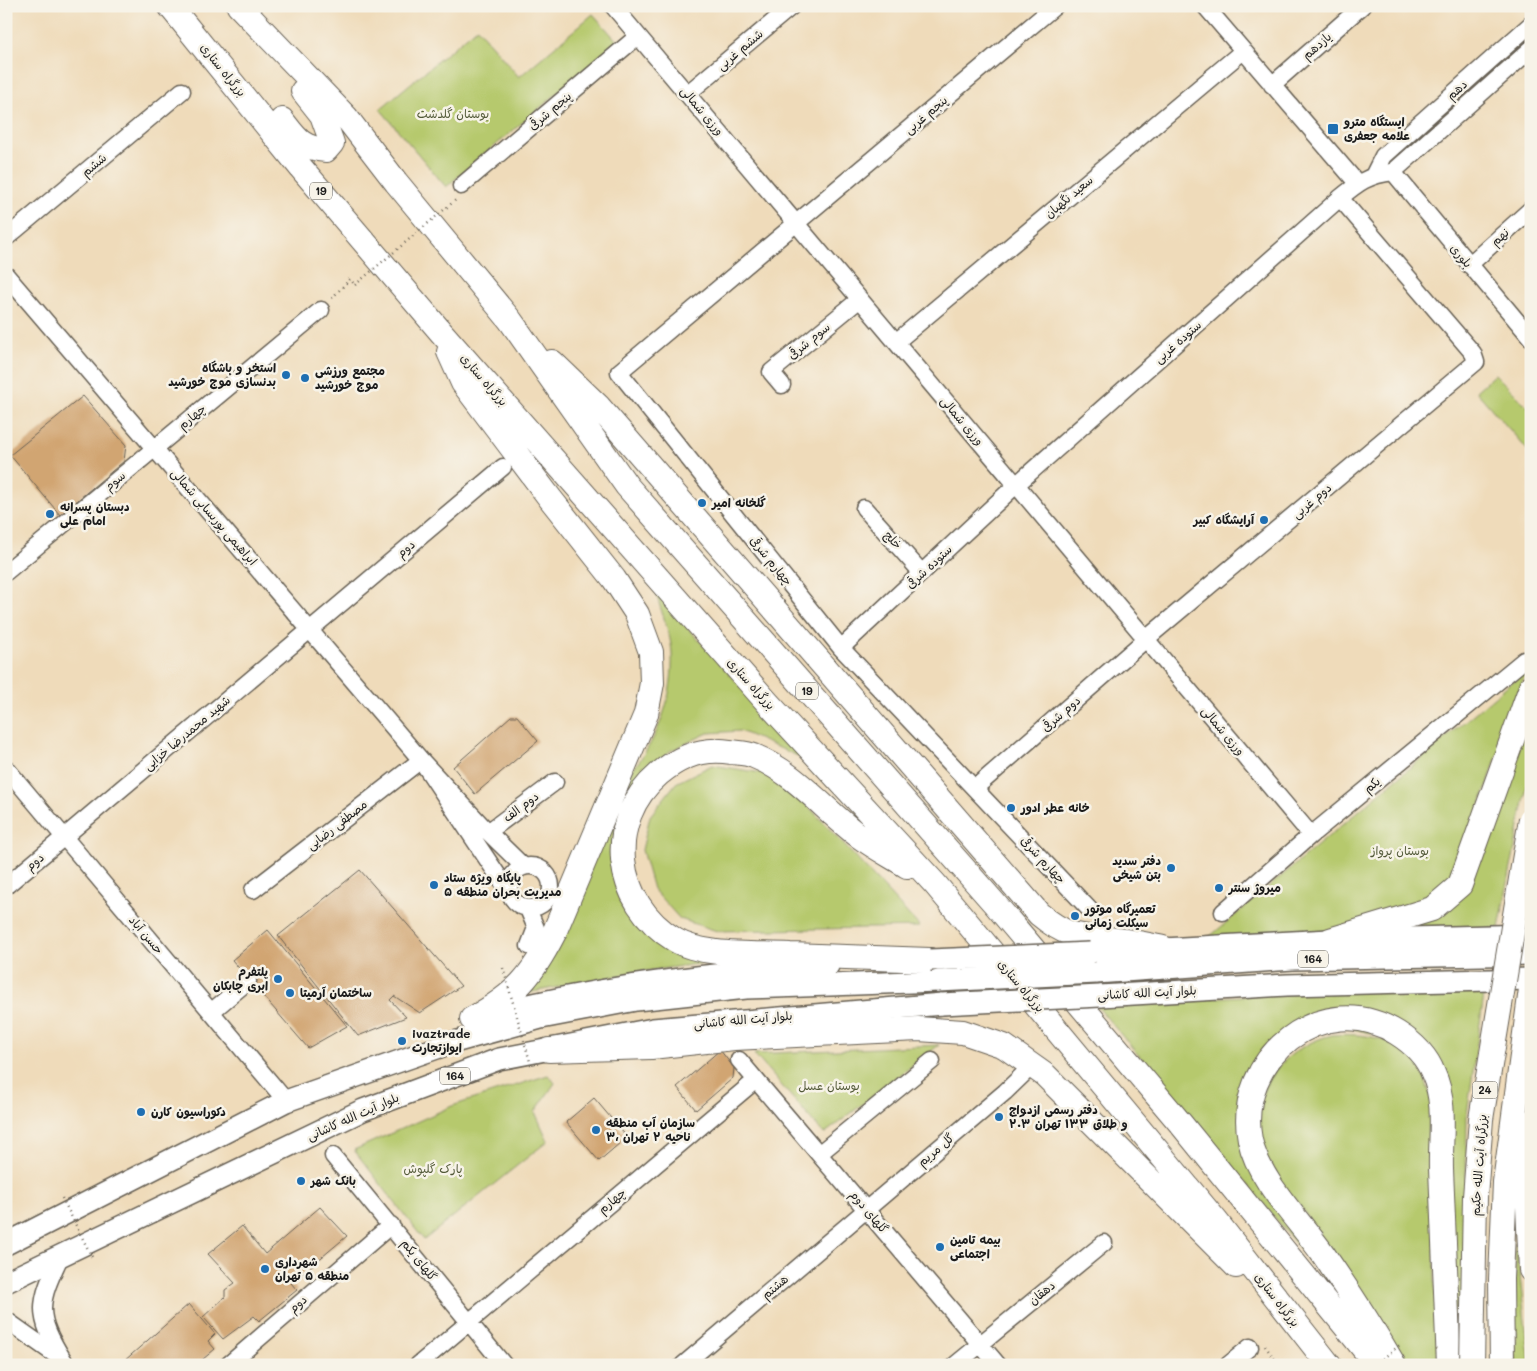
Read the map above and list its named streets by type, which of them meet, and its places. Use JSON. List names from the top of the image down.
{
  "streets": {
    "highway": [
      "بزرگراه ستاری",
      "19",
      "24",
      "بزرگراه آیت الله حکیم"
    ],
    "main road": ["164", "بلوار آیت الله کاشانی"],
    "street": [
      "یازدهم",
      "ششم غربی",
      "دهم",
      "پنجم شرقی",
      "ورزی شمالی",
      "پنجم غربی",
      "ششم",
      "سعید نگهبان",
      "نهم",
      "بلوری",
      "سوم شرقی",
      "ستوده غربی",
      "چهارم",
      "سوم",
      "دوم غربی",
      "ابراهیمی پوربسابی شمالی",
      "خلج",
      "دوم",
      "چهارم شرقی",
      "ستوده شرقی",
      "دوم شرقی",
      "شهید محمدرضا خزایی",
      "یکم",
      "دوم الف",
      "مصطفی رضایی",
      "حسن آباد",
      "گل مریم",
      "گلهای دوم",
      "گلهای یکم",
      "هشتم",
      "دهقان"
    ]
  },
  "crossings": [
    ["ششم غربی", "ورزی شمالی"],
    ["دهم", "بلوری"],
    ["دهم", "ستوده غربی"],
    ["پنجم شرقی", "ورزی شمالی"],
    ["ورزی شمالی", "پنجم غربی"],
    ["ورزی شمالی", "سعید نگهبان"],
    ["ورزی شمالی", "سوم شرقی"],
    ["ورزی شمالی", "ستوده غربی"],
    ["ورزی شمالی", "دوم غربی"],
    ["ورزی شمالی", "چهارم شرقی"],
    ["ورزی شمالی", "ستوده شرقی"],
    ["ورزی شمالی", "دوم شرقی"],
    ["ورزی شمالی", "یکم"],
    ["پنجم غربی", "چهارم شرقی"],
    ["نهم", "بلوری"],
    ["ستوده غربی", "دوم غربی"],
    ["ستوده غربی", "ستوده شرقی"],
    ["چهارم", "سوم"],
    ["چهارم", "ابراهیمی پوربسابی شمالی"],
    ["چهارم", "گلهای دوم"],
    ["چهارم", "گلهای یکم"],
    ["سوم", "ابراهیمی پوربسابی شمالی"],
    ["دوم غربی", "دوم شرقی"],
    ["ابراهیمی پوربسابی شمالی", "دوم"],
    ["ابراهیمی پوربسابی شمالی", "شهید محمدرضا خزایی"],
    ["ابراهیمی پوربسابی شمالی", "دوم الف"],
    ["ابراهیمی پوربسابی شمالی", "مصطفی رضایی"],
    ["خلج", "ستوده شرقی"],
    ["دوم", "شهید محمدرضا خزایی"],
    ["دوم", "حسن آباد"],
    ["دوم", "گلهای یکم"],
    ["چهارم شرقی", "ستوده شرقی"],
    ["چهارم شرقی", "دوم شرقی"],
    ["شهید محمدرضا خزایی", "حسن آباد"],
    ["گل مریم", "گلهای دوم"],
    ["گل مریم", "هشتم"],
    ["گلهای دوم", "هشتم"],
    ["گلهای دوم", "دهقان"]
  ],
  "parks": [
    "بوستان گلدشت",
    "بوستان پرواز",
    "بوستان عسل",
    "پارک گلپوش"
  ],
  "places": {
    "transit": ["ایستگاه مترو علامه جعفری"],
    "other": [
      "استخر و باشگاه بدنسازی موج خورشید",
      "مجتمع ورزشی موج خورشید",
      "گلخانه امیر",
      "دبستان پسرانه امام علی",
      "آرایشگاه کبیر",
      "خانه عطر ادور",
      "دفتر سدید بتن شیخی",
      "پایگاه ویژه ستاد مدیریت بحران منطقه ۵",
      "میروژ سنتر",
      "تعمیرگاه موتور سیکلت زمانی",
      "پلتفرم ابری چابکان",
      "ساختمان آرمیتا",
      "ivaztrade ایوازتجارت",
      "دکوراسیون کارن",
      "دفتر رسمی ازدواج ۲۰۳ و طلاق ۱۳۳ تهران",
      "سازمان آب منطقه ۳، ناحیه ۲ تهران",
      "بانک شهر",
      "بیمه تامین اجتماعی",
      "شهرداری منطقه ۵ تهران"
    ]
  }
}
